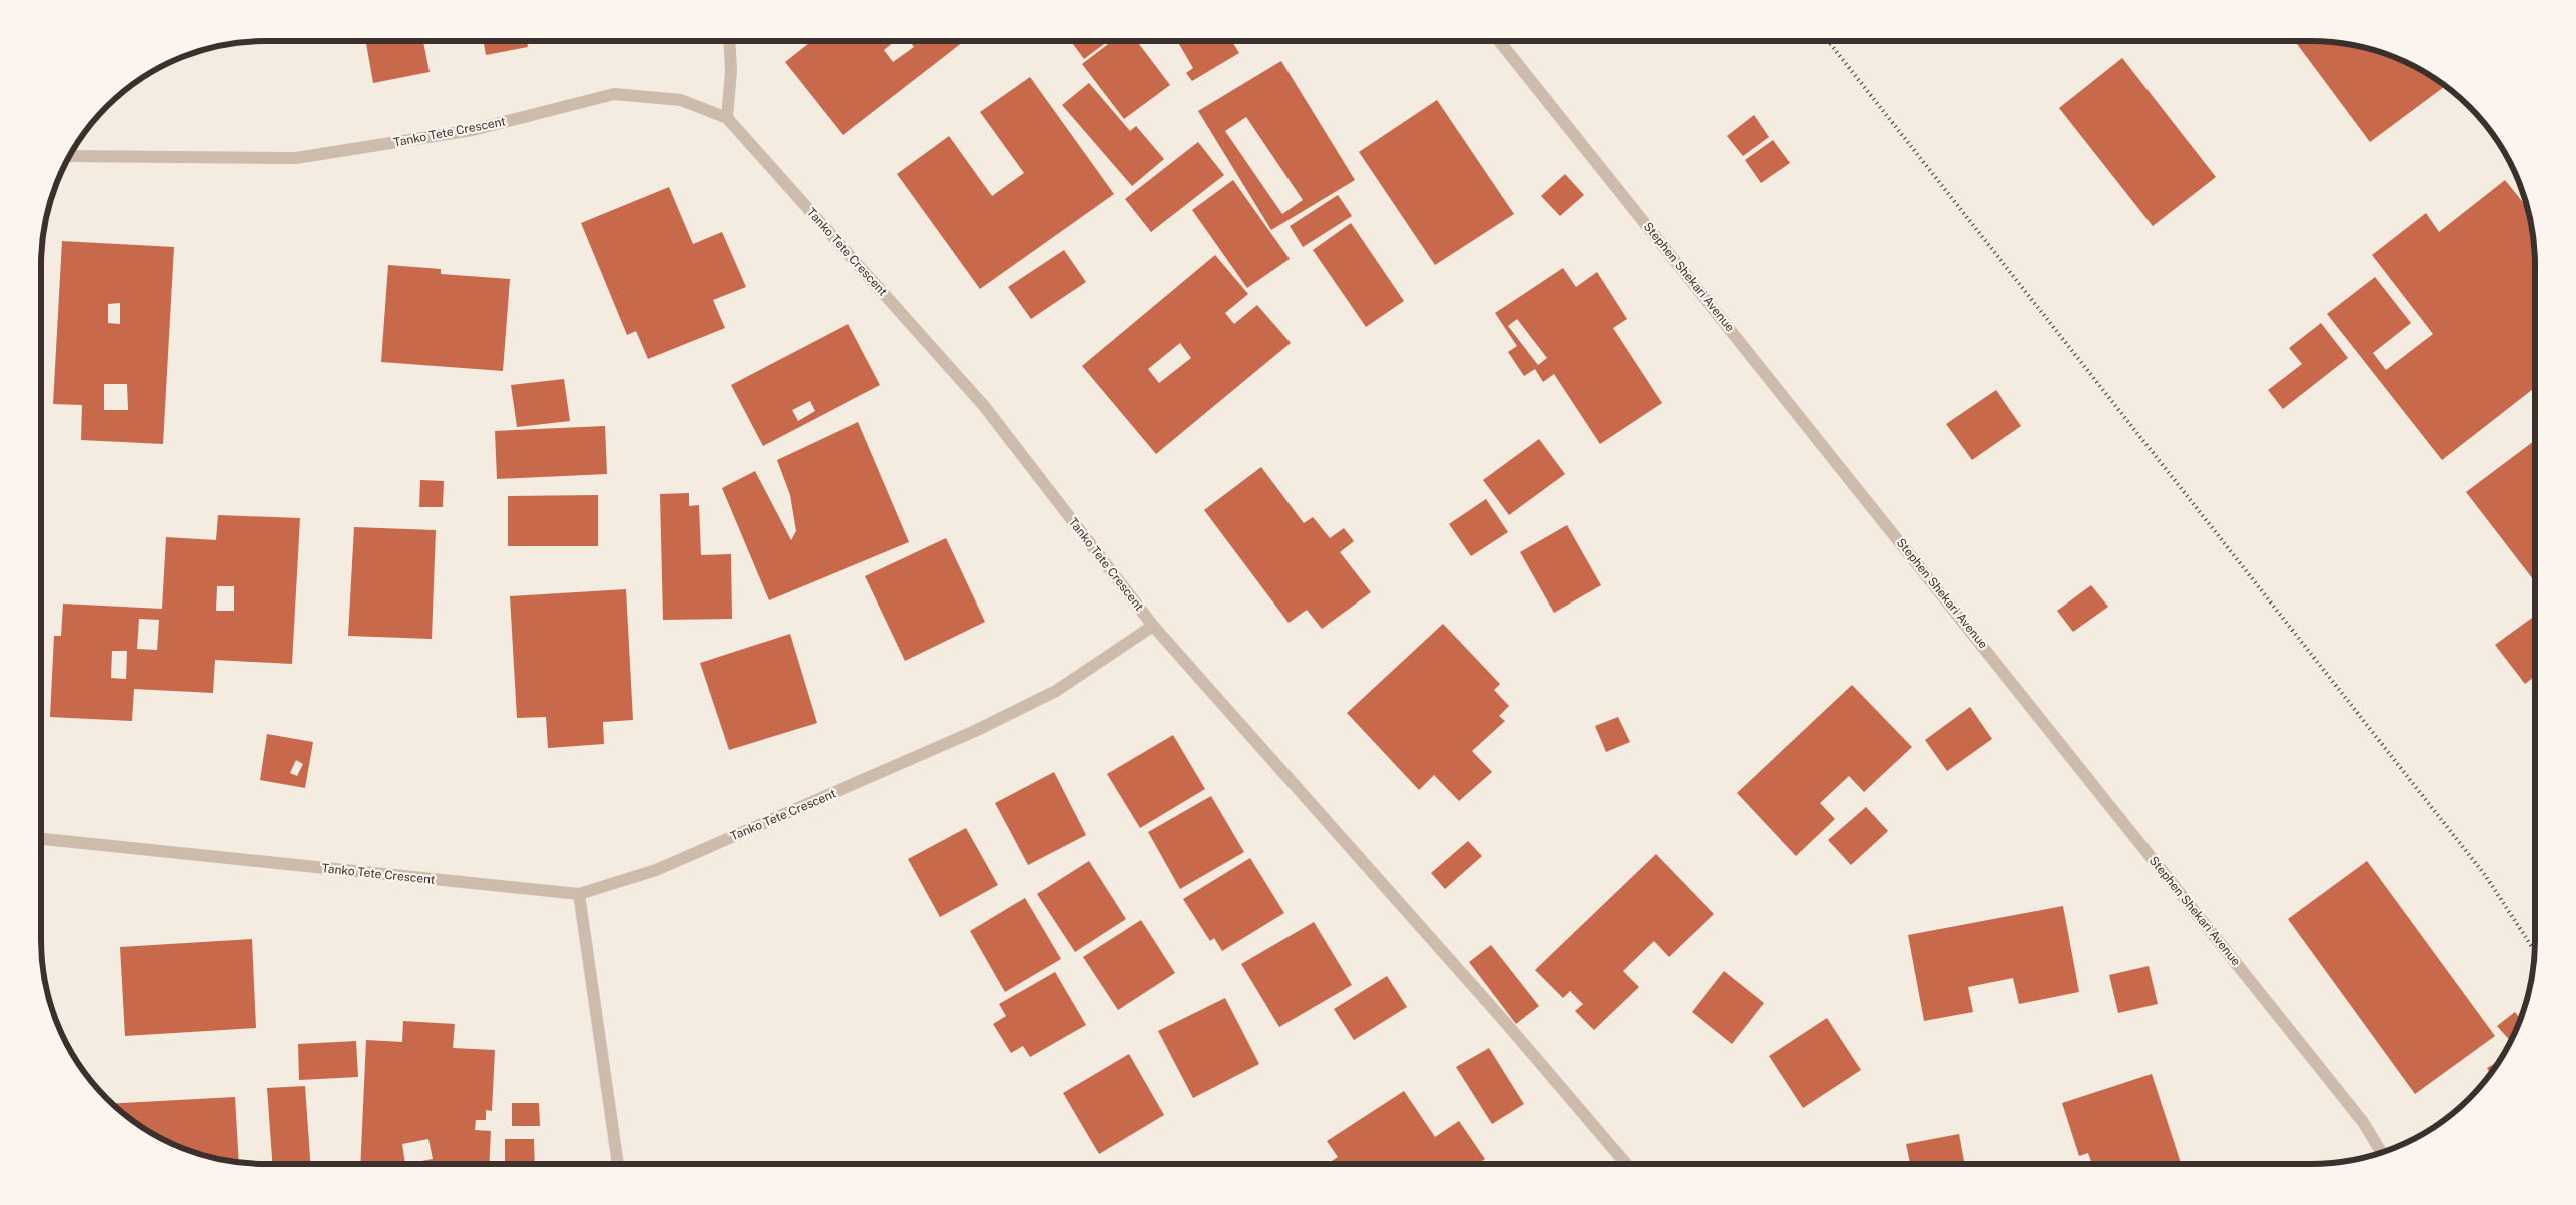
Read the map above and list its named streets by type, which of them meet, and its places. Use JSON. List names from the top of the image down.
{
  "streets": {
    "street": ["Tanko Tete Crescent", "Stephen Shekari Avenue"]
  }
}
